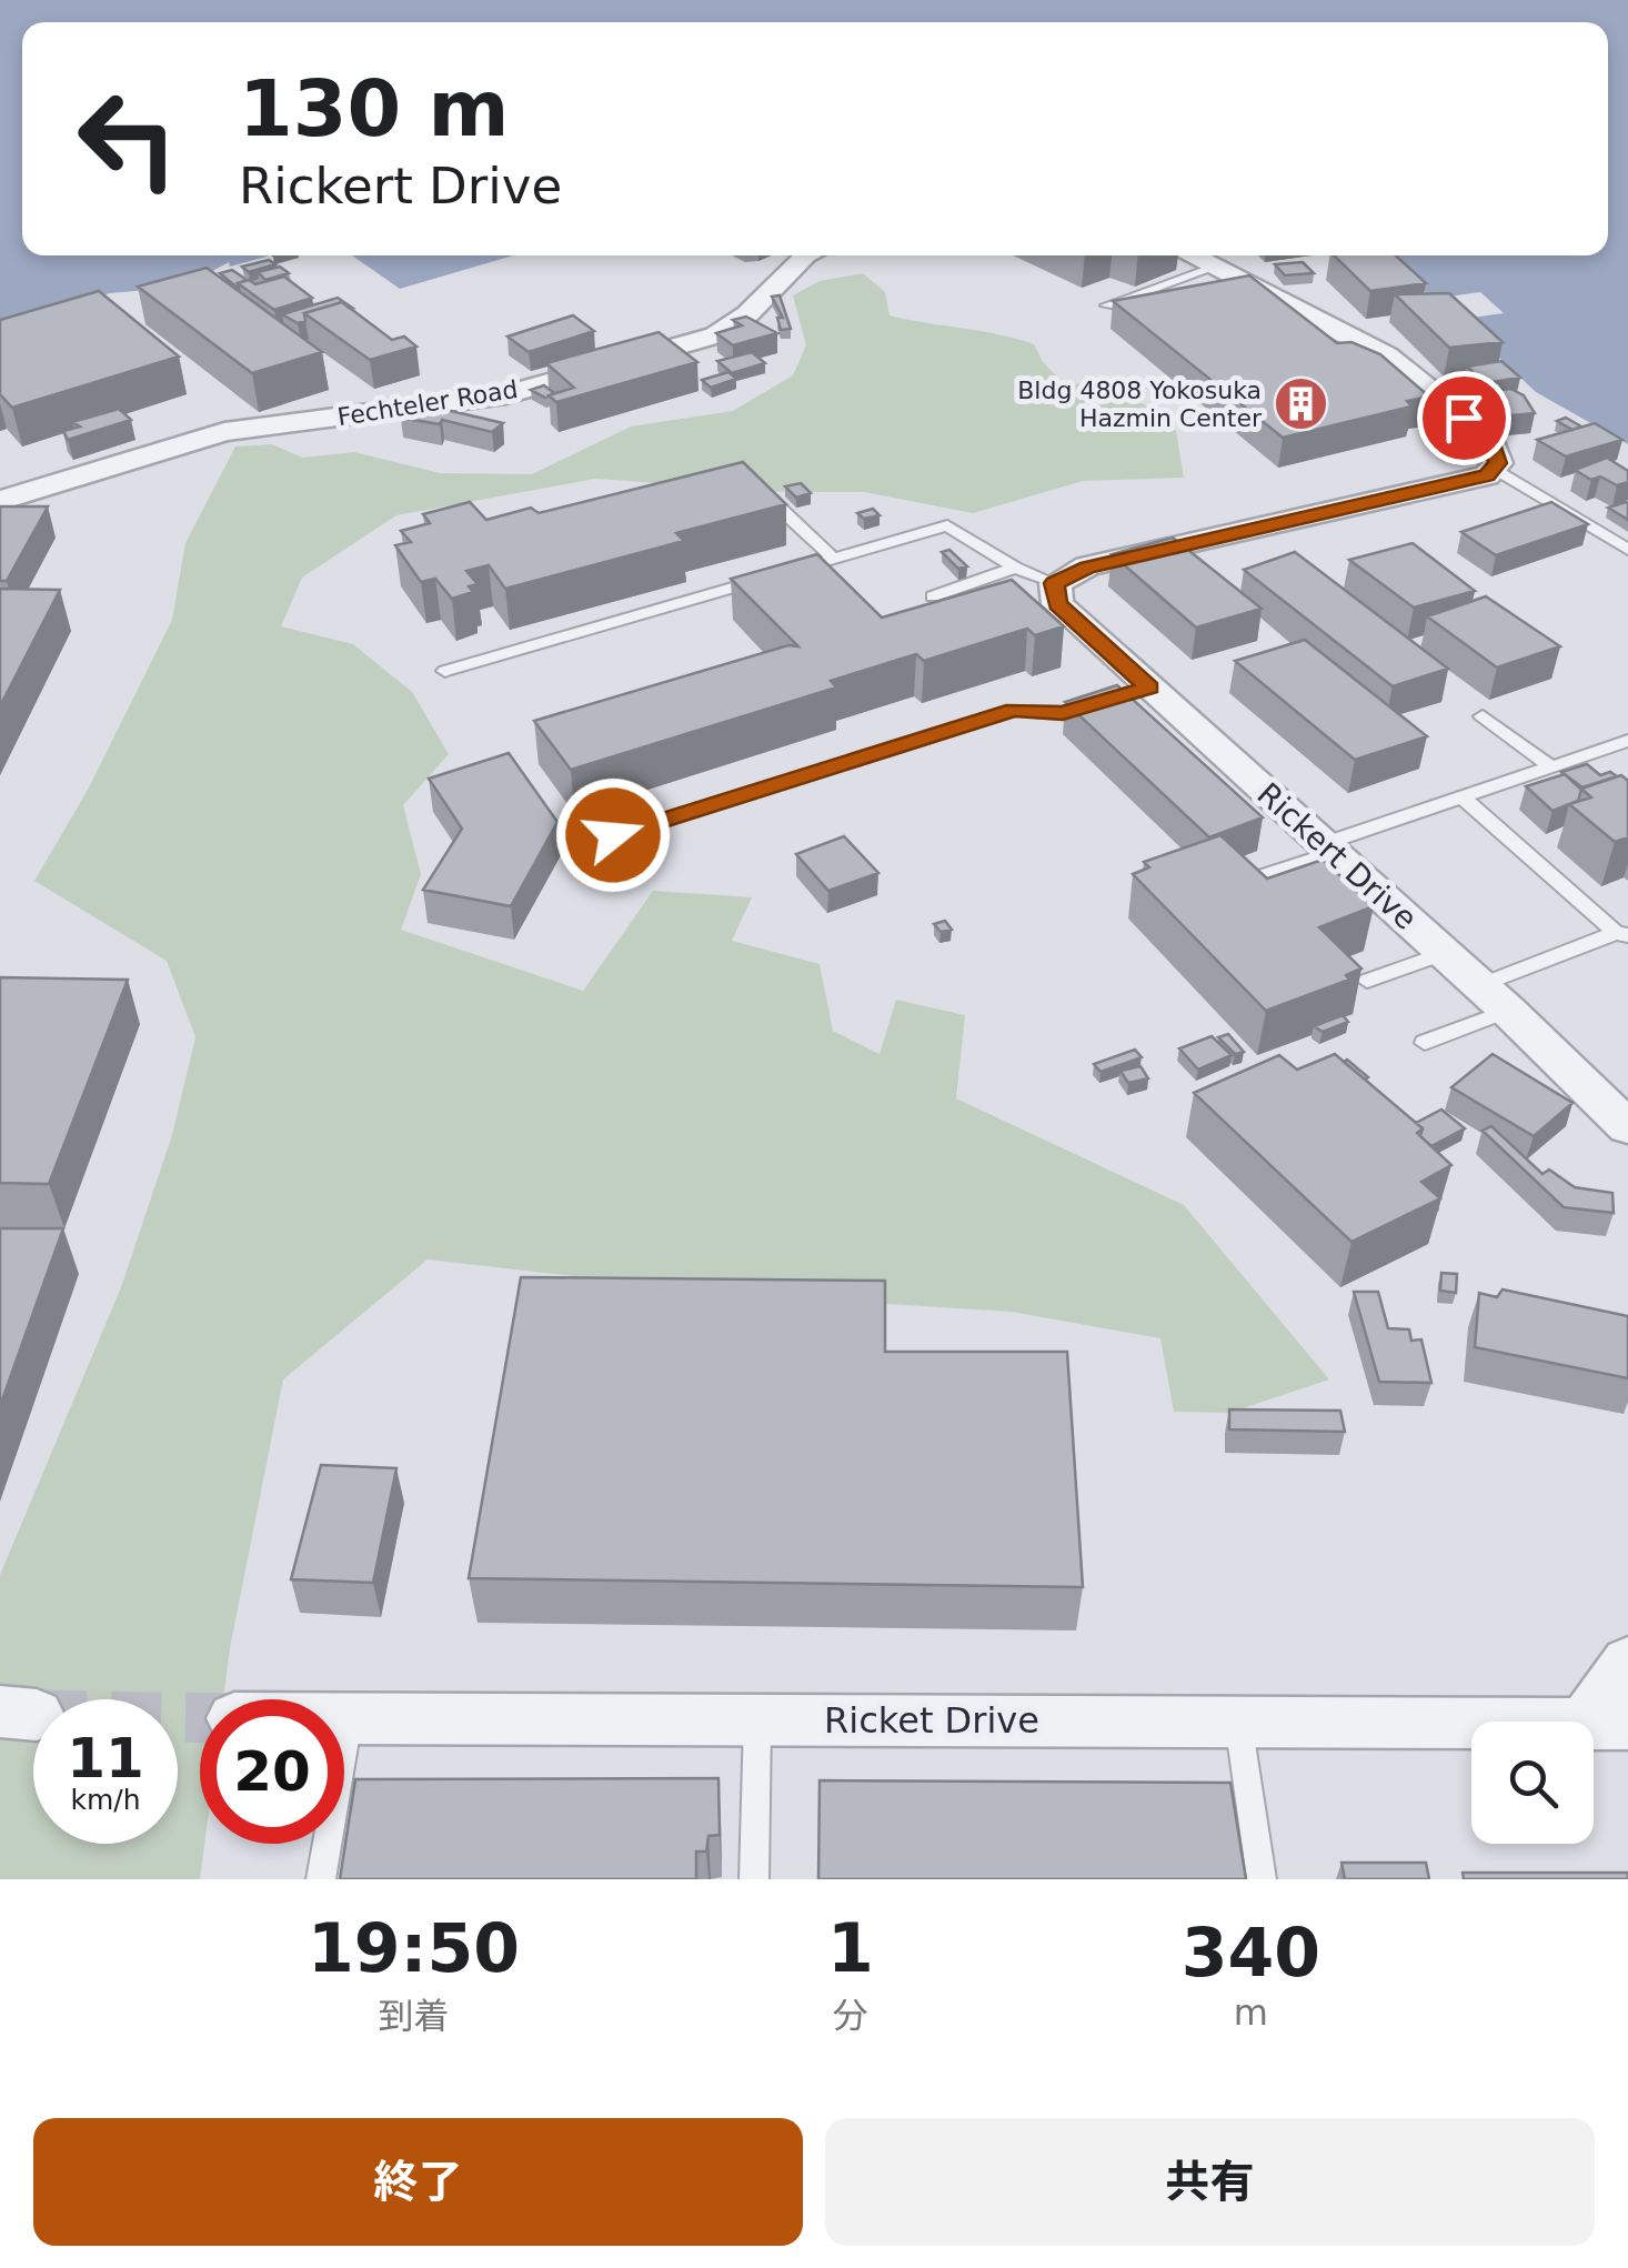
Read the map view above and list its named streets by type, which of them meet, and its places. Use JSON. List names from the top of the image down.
{
  "streets": {
    "street": ["Fechteler Road", "Rickert Drive", "Ricket Drive"]
  },
  "places": {
    "building": ["Bldg 4808 Yokosuka Hazmin Center"]
  },
  "page": {
    "turn": ["130 m", "Rickert Drive"],
    "speed": "11 km/h",
    "limit": "20",
    "eta": [
      "19:50",
      "到着",
      "1",
      "分",
      "340",
      "m"
    ],
    "buttons": ["終了", "共有"]
  }
}
